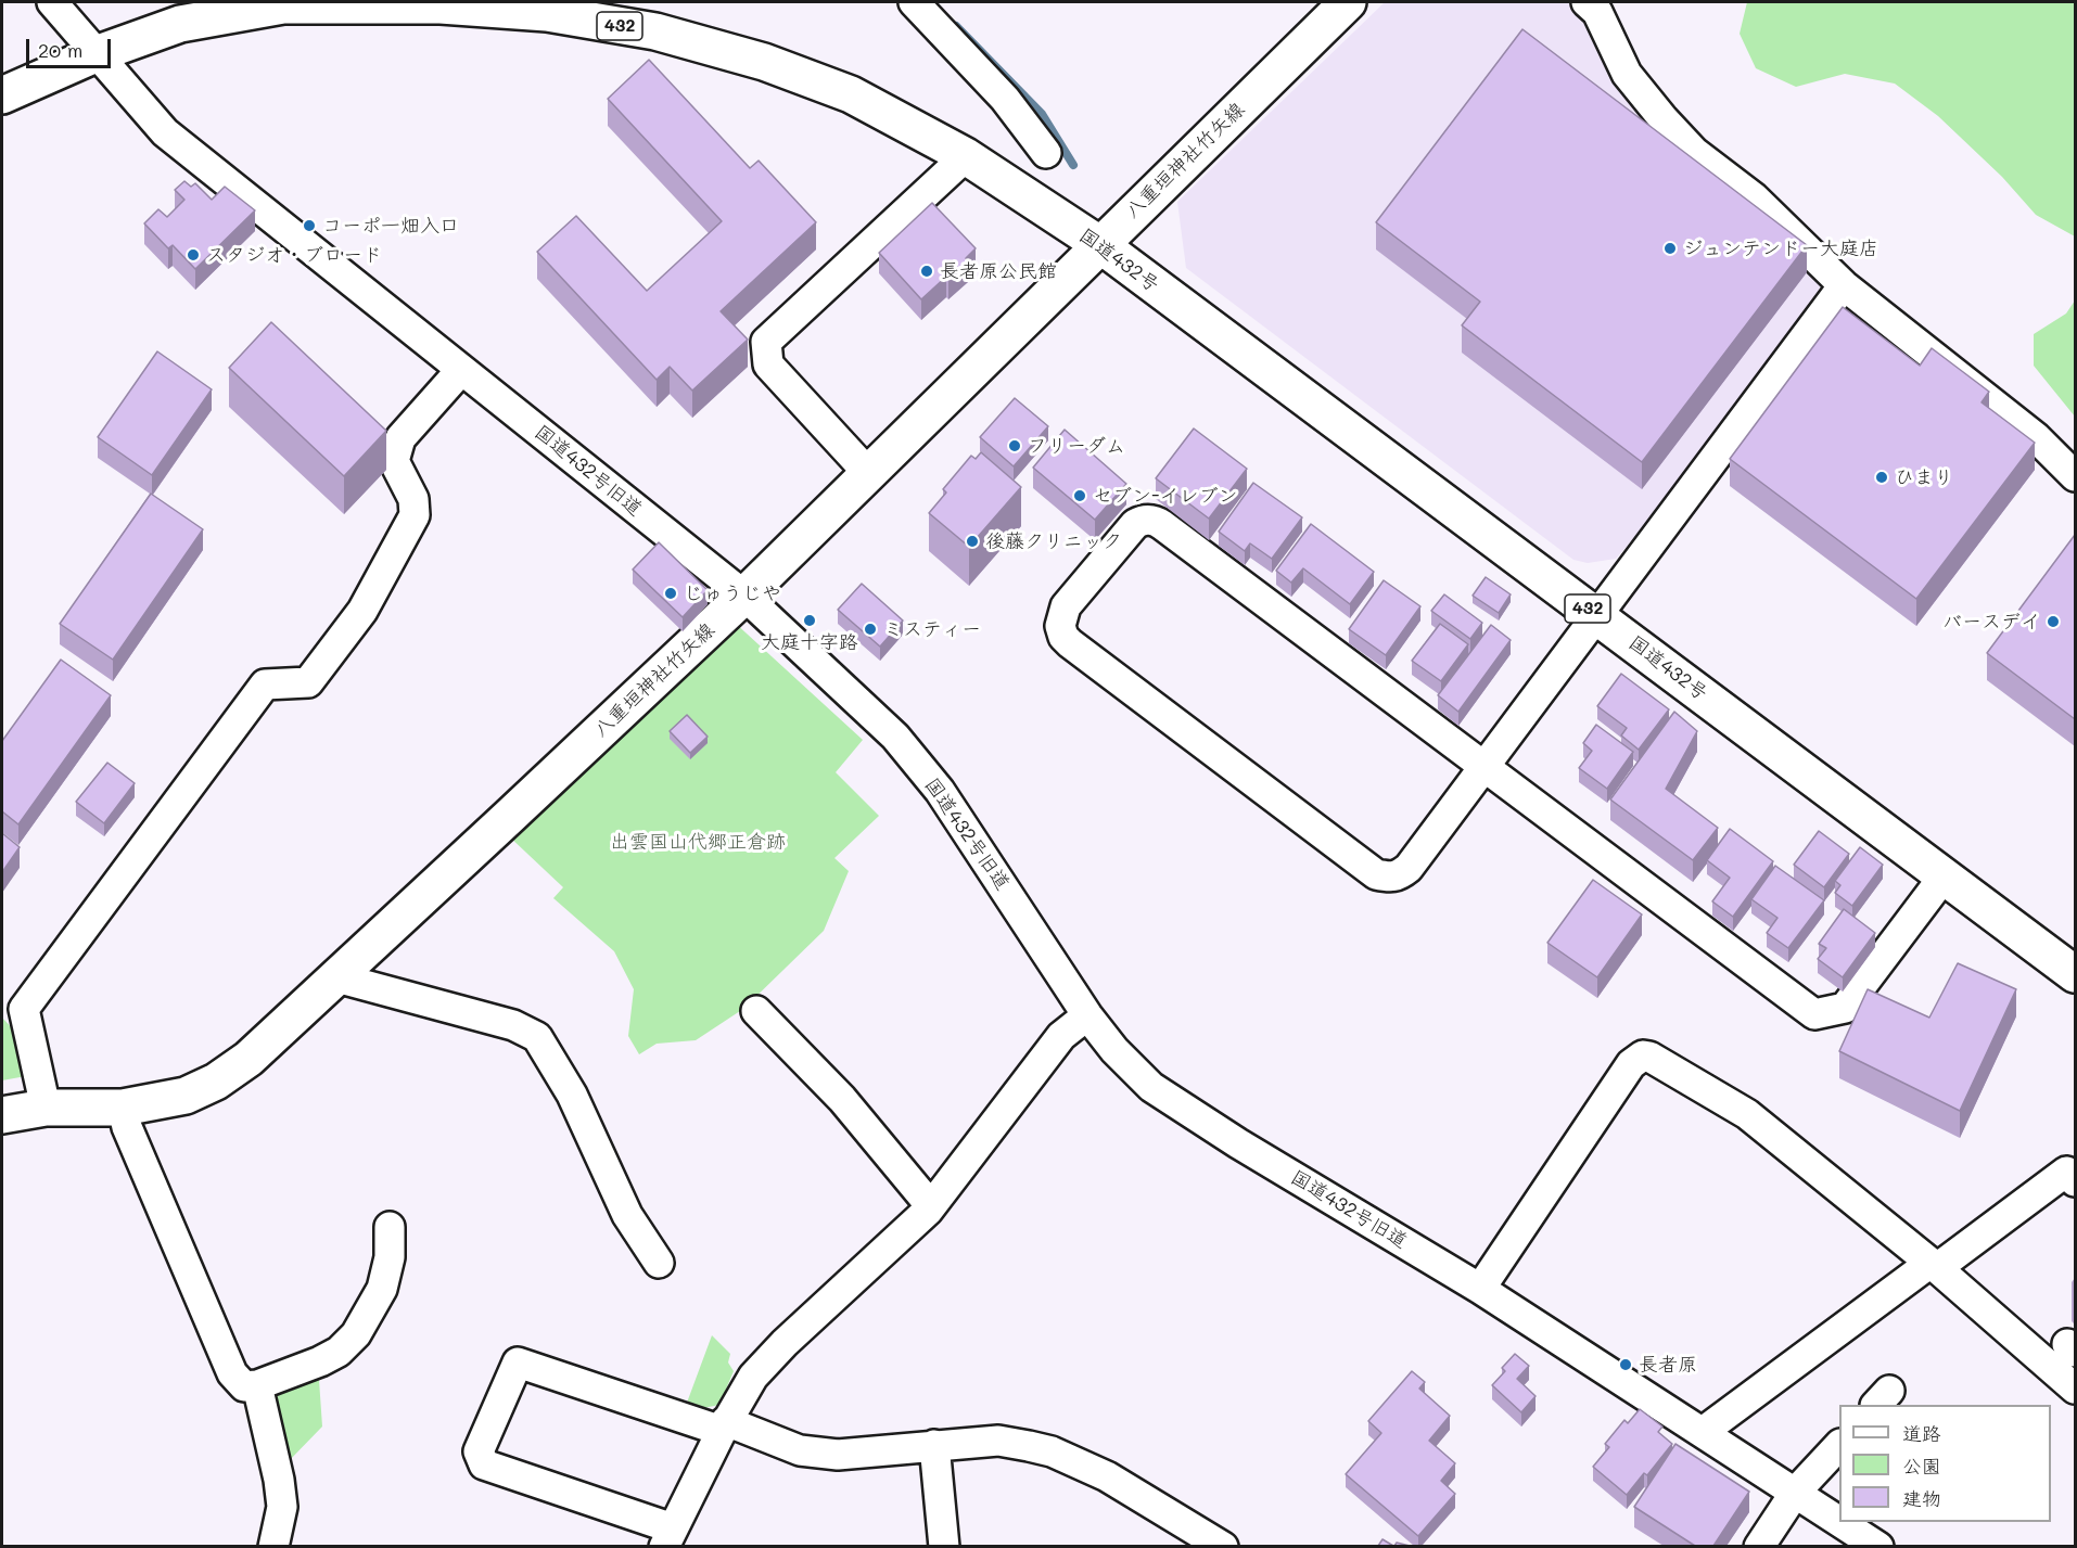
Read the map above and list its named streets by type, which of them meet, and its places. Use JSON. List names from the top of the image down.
{
  "streets": {
    "main road": ["432", "八重垣神社竹矢線", "国道432号"],
    "street": ["国道432号旧道"]
  },
  "crossings": [
    ["八重垣神社竹矢線", "国道432号"],
    ["八重垣神社竹矢線", "国道432号旧道"],
    ["国道432号", "国道432号旧道"]
  ],
  "parks": ["出雲国山代郷正倉跡"],
  "places": [
    "コーポ一畑入口",
    "ジュンテンドー大庭店",
    "スタジオ・ブロード",
    "長者原公民館",
    "フリーダム",
    "ひまり",
    "セブン-イレブン",
    "後藤クリニック",
    "じゅうじや",
    "大庭十字路",
    "バースデイ",
    "ミスティー",
    "長者原"
  ],
  "legend": ["道路", "公園", "建物"],
  "scale_bar": "20 m"
}
